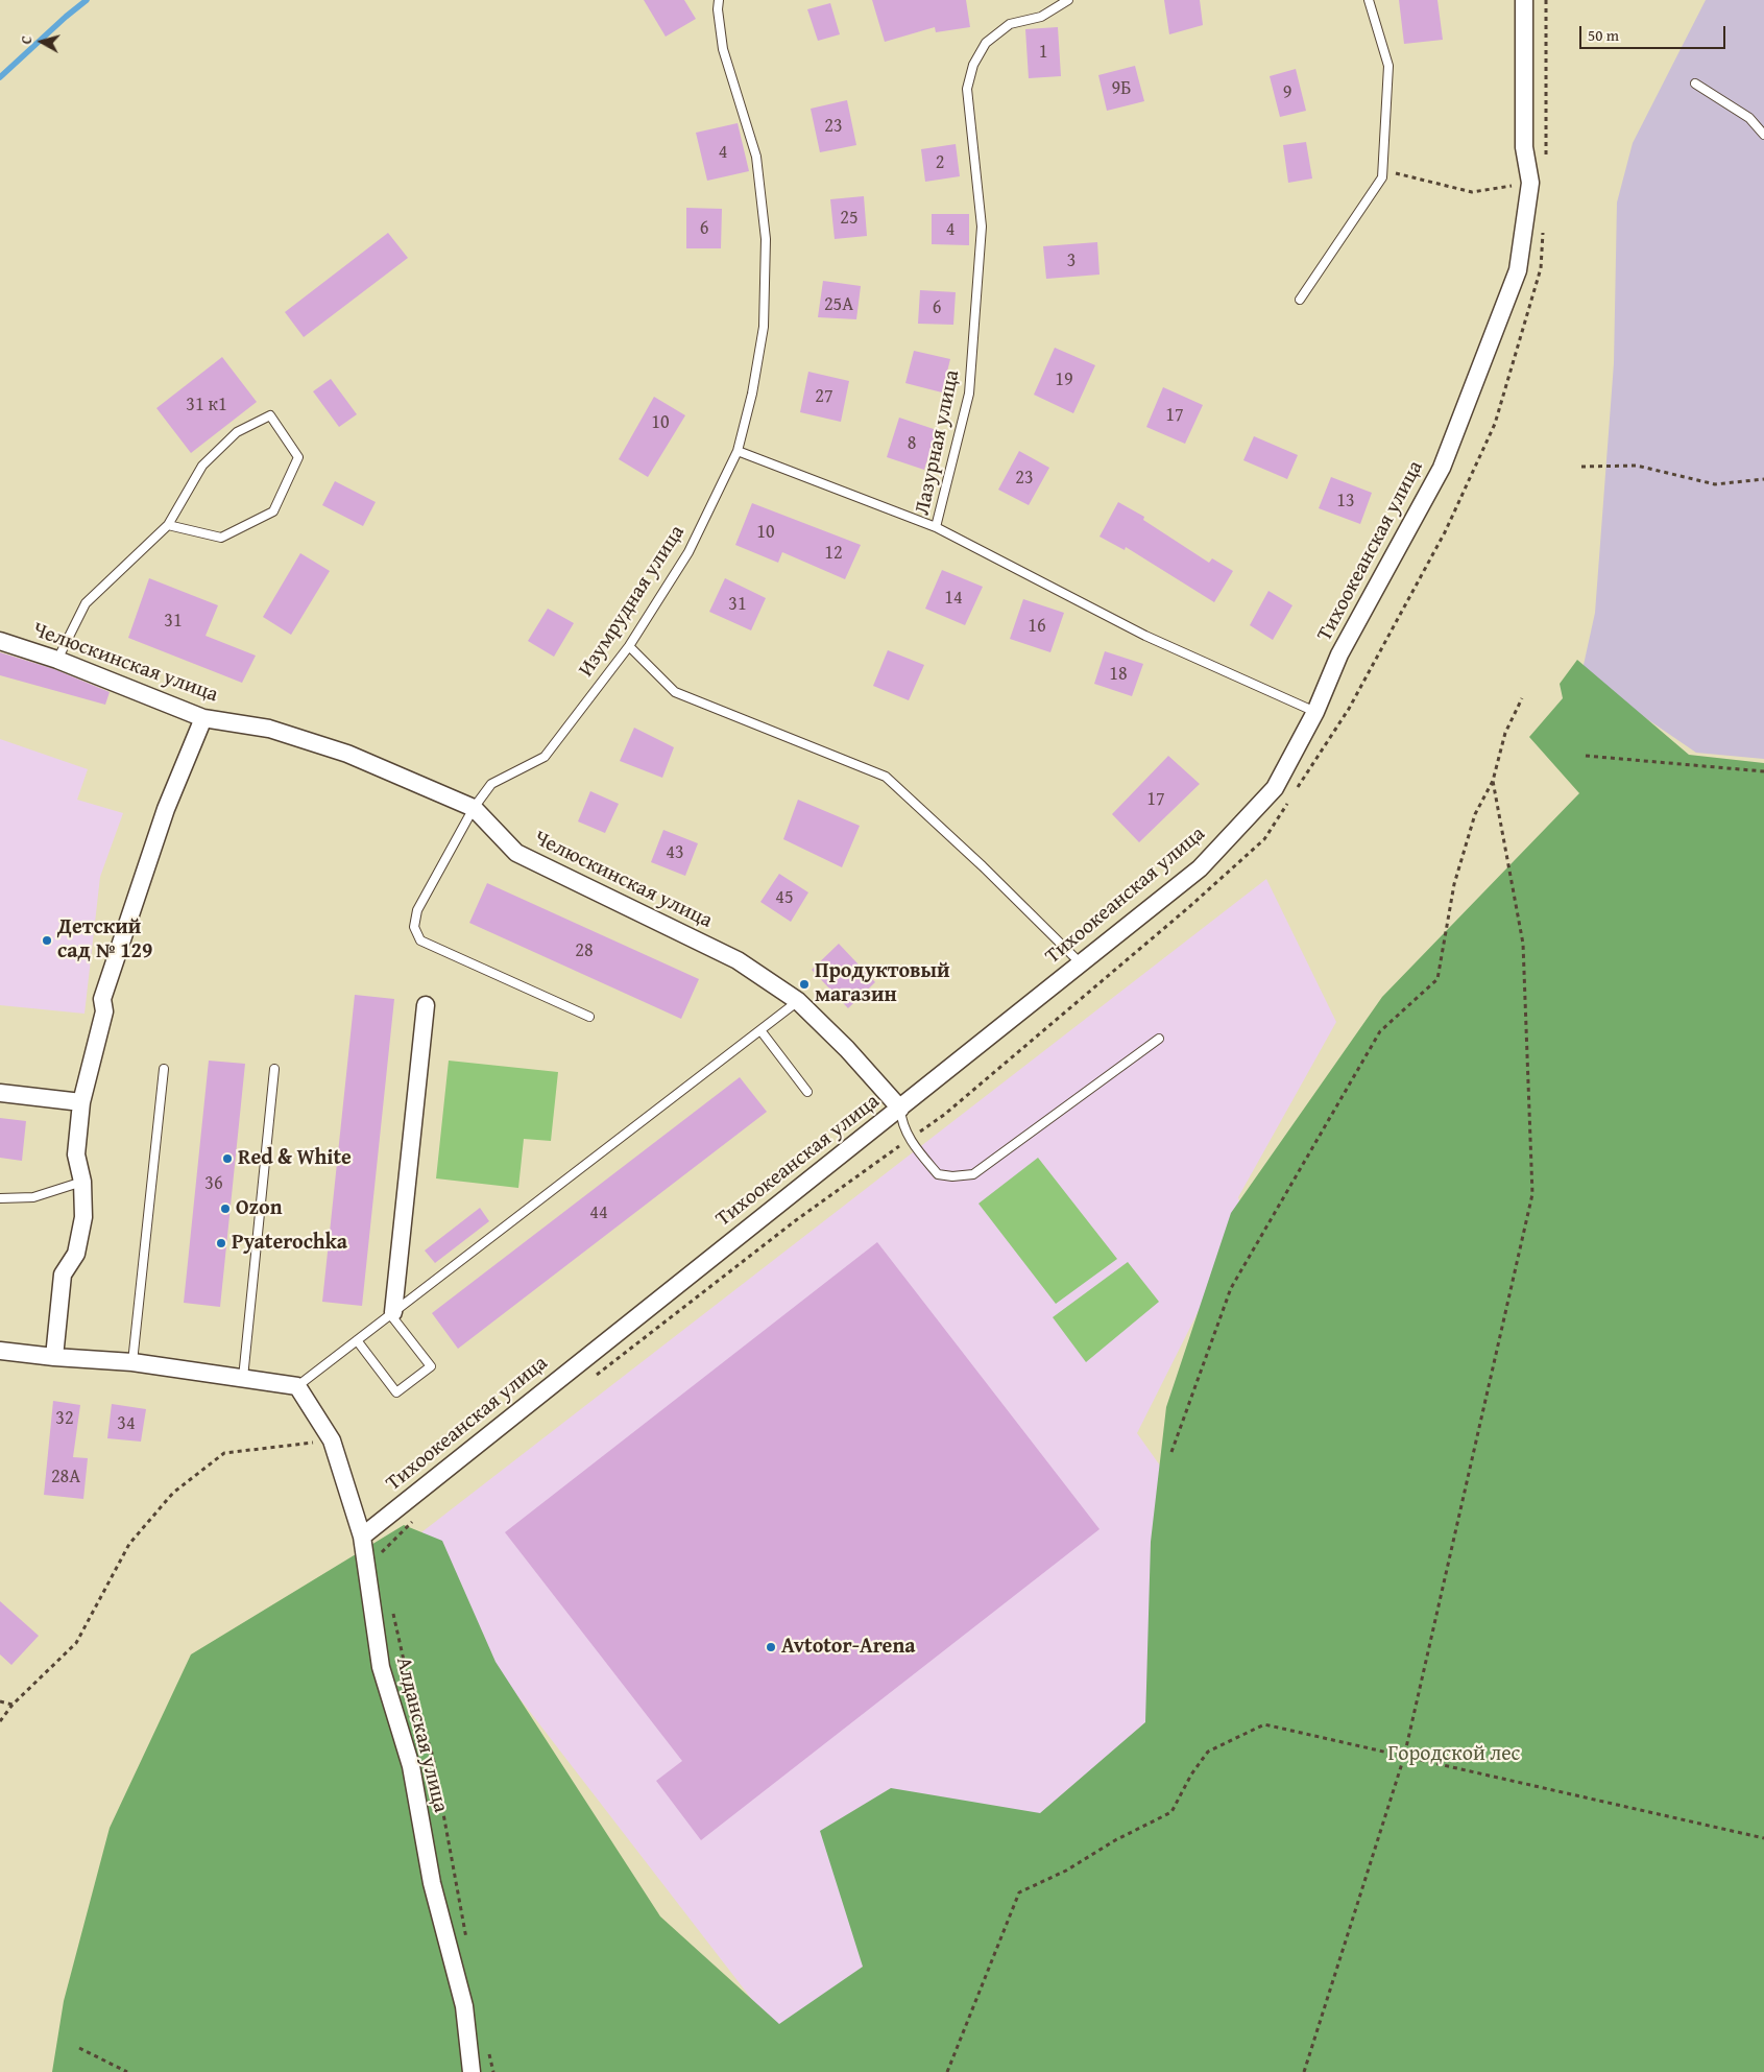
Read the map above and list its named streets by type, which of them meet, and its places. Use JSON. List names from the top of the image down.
{
  "streets": {
    "street": ["Тихоокеанская улица", "Челюскинская улица", "Алданская улица"],
    "lane": ["Лазурная улица", "Изумрудная улица"]
  },
  "crossings": [
    ["Лазурная улица", "Тихоокеанская улица"],
    ["Тихоокеанская улица", "Челюскинская улица"],
    ["Тихоокеанская улица", "Алданская улица"],
    ["Изумрудная улица", "Челюскинская улица"]
  ],
  "parks": ["Городской лес"],
  "places": [
    "Детский сад № 129",
    "Продуктовый магазин",
    "Red & White",
    "Ozon",
    "Pyaterochka",
    "Avtotor-Arena"
  ],
  "house_numbers": [
    "1",
    "9Б",
    "9",
    "23",
    "4",
    "2",
    "25",
    "6",
    "4",
    "3",
    "25А",
    "6",
    "19",
    "27",
    "31 к1",
    "17",
    "10",
    "8",
    "23",
    "13",
    "10",
    "12",
    "14",
    "31",
    "31",
    "16",
    "18",
    "17",
    "43",
    "45",
    "28",
    "36",
    "44",
    "32",
    "34",
    "28А"
  ],
  "scale_bar": "50 m",
  "north": "left"
}
